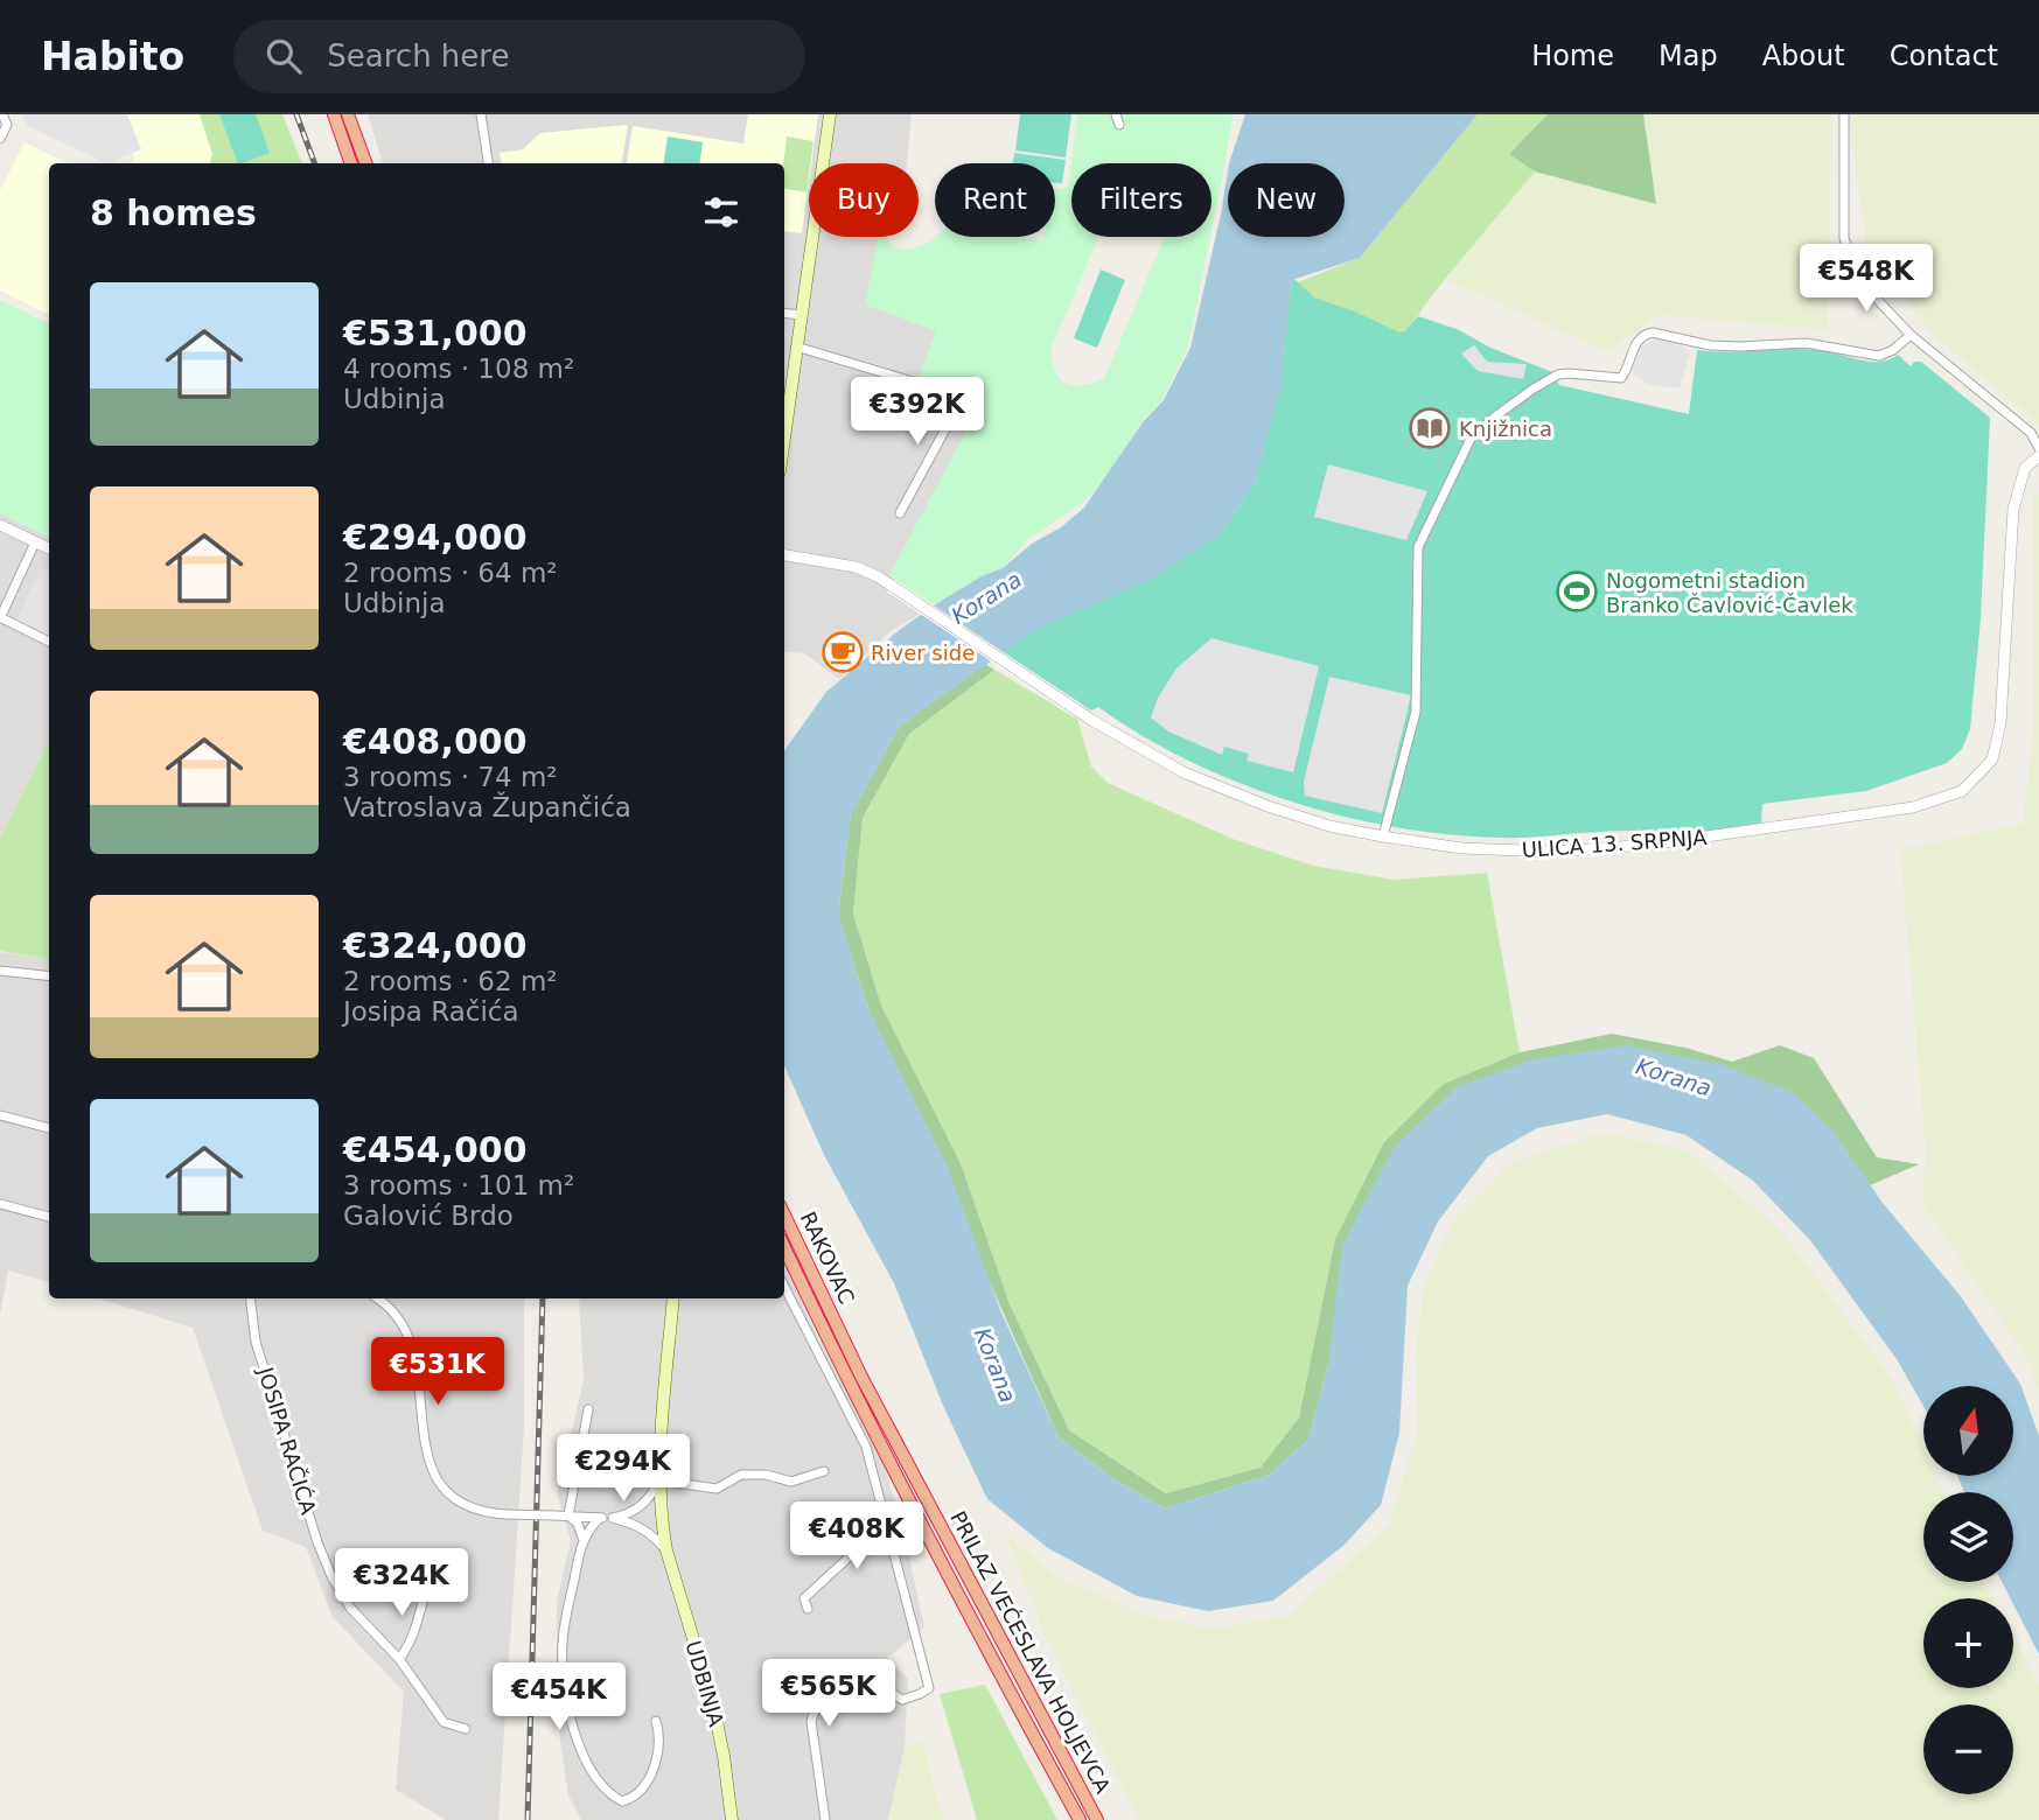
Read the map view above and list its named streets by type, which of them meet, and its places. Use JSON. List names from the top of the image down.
{
  "streets": {
    "highway": ["RAKOVAC", "PRILAZ VEĆESLAVA HOLJEVCA"],
    "main road": ["UDBINJA"],
    "street": ["ULICA 13. SRPNJA", "JOSIPA RAČIĆA"]
  },
  "crossings": [
    ["RAKOVAC", "PRILAZ VEĆESLAVA HOLJEVCA"]
  ],
  "water": ["Korana"],
  "places": {
    "library": ["Knjižnica"],
    "sports": ["Nogometni stadion Branko Čavlović-Čavlek"],
    "cafe": ["River side"]
  },
  "north": "top",
  "page": {
    "header": "Habito",
    "search": "Search here",
    "nav": [
      "Home",
      "Map",
      "About",
      "Contact"
    ],
    "chip": [
      "Buy",
      "Rent",
      "Filters",
      "New"
    ],
    "heading": "8 homes",
    "price": [
      "€548K",
      "€392K",
      "€531K",
      "€294K",
      "€408K",
      "€324K",
      "€565K",
      "€454K"
    ],
    "list": [
      {
        "name": "€531,000",
        "note": "4 rooms · 108 m² · Udbinja"
      },
      {
        "name": "€294,000",
        "note": "2 rooms · 64 m² · Udbinja"
      },
      {
        "name": "€408,000",
        "note": "3 rooms · 74 m² · Vatroslava Župančića"
      },
      {
        "name": "€324,000",
        "note": "2 rooms · 62 m² · Josipa Račića"
      },
      {
        "name": "€454,000",
        "note": "3 rooms · 101 m² · Galović Brdo"
      }
    ],
    "map_buttons": ["+", "−"]
  }
}
